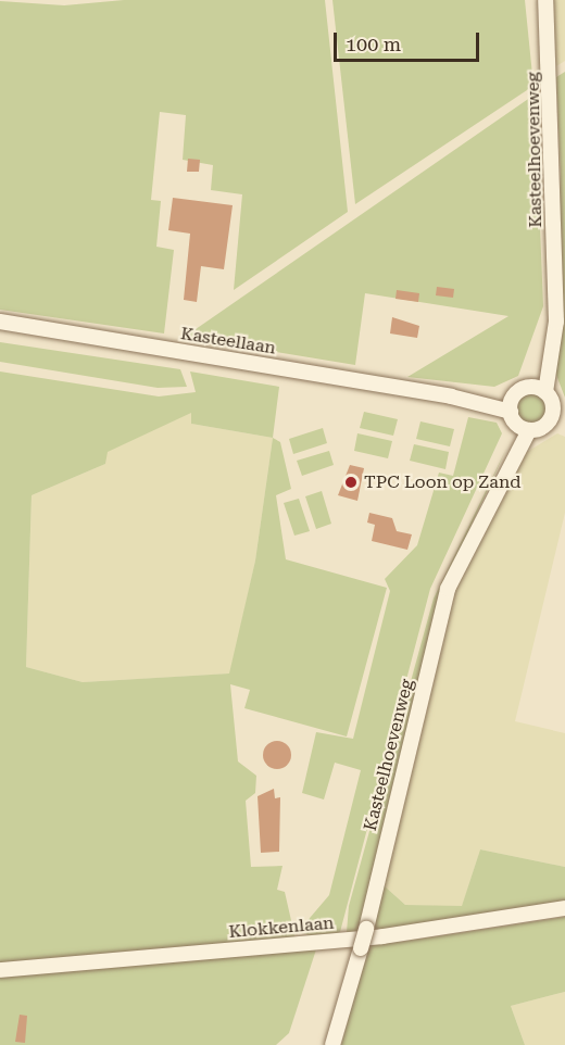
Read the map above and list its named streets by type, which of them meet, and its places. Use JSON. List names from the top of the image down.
{
  "streets": {
    "street": ["Kasteelhoevenweg", "Kasteellaan", "Klokkenlaan"]
  },
  "crossings": [
    ["Kasteelhoevenweg", "Kasteellaan"]
  ],
  "places": ["TPC Loon op Zand"],
  "scale_bar": "100 m"
}
